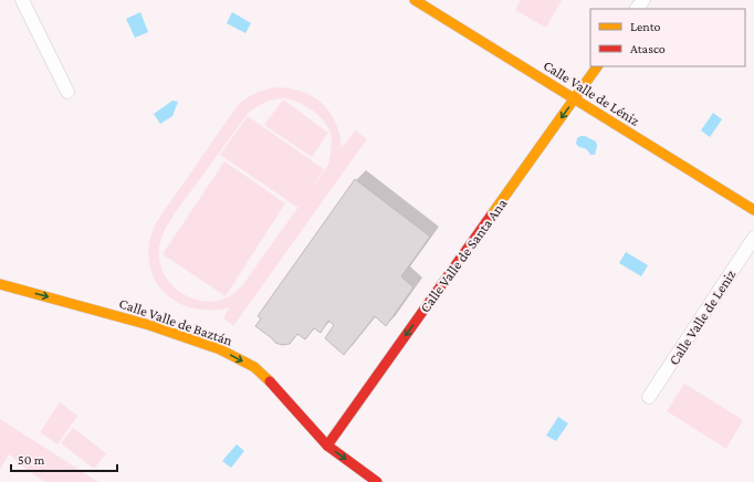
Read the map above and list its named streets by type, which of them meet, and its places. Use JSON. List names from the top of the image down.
{
  "streets": {
    "street": [
      "Calle Valle de Léniz",
      "Calle Valle de Santa Ana",
      "Calle Valle de Leniz",
      "Calle Valle de Baztán"
    ]
  },
  "crossings": [
    ["Calle Valle de Léniz", "Calle Valle de Santa Ana"],
    ["Calle Valle de Santa Ana", "Calle Valle de Baztán"]
  ],
  "one_way": ["Calle Valle de Santa Ana", "Calle Valle de Baztán"],
  "legend": ["Lento", "Atasco"],
  "scale_bar": "50 m"
}
